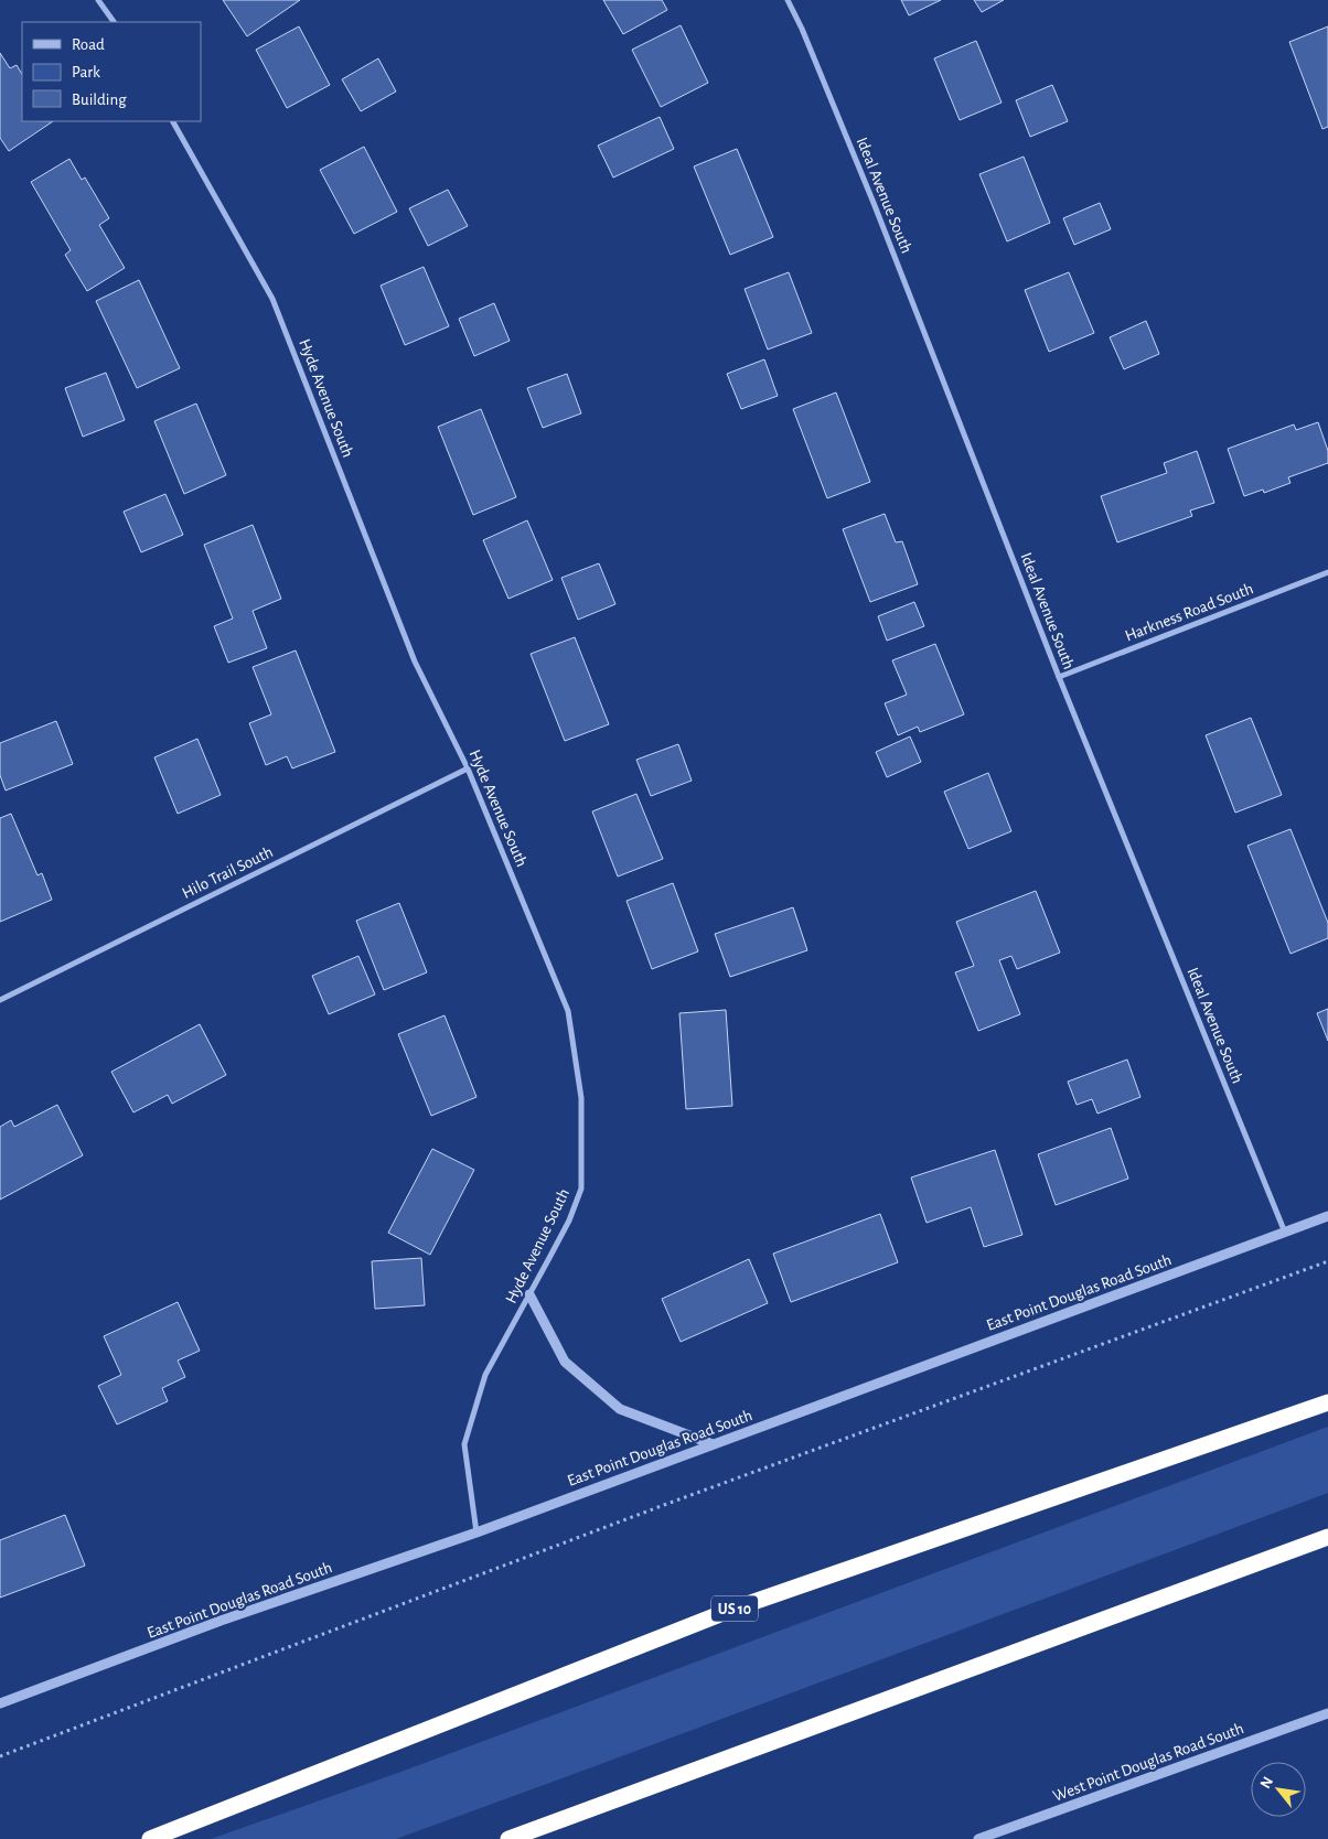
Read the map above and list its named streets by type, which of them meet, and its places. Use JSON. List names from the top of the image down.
{
  "streets": {
    "highway": ["US 10"],
    "street": [
      "Ideal Avenue South",
      "Hyde Avenue South",
      "Harkness Road South",
      "Hilo Trail South",
      "East Point Douglas Road South",
      "West Point Douglas Road South"
    ]
  },
  "crossings": [
    ["Ideal Avenue South", "Harkness Road South"],
    ["Ideal Avenue South", "East Point Douglas Road South"],
    ["Hyde Avenue South", "Hilo Trail South"],
    ["Hyde Avenue South", "East Point Douglas Road South"]
  ],
  "legend": ["Road", "Park", "Building"],
  "north": "top left"
}
